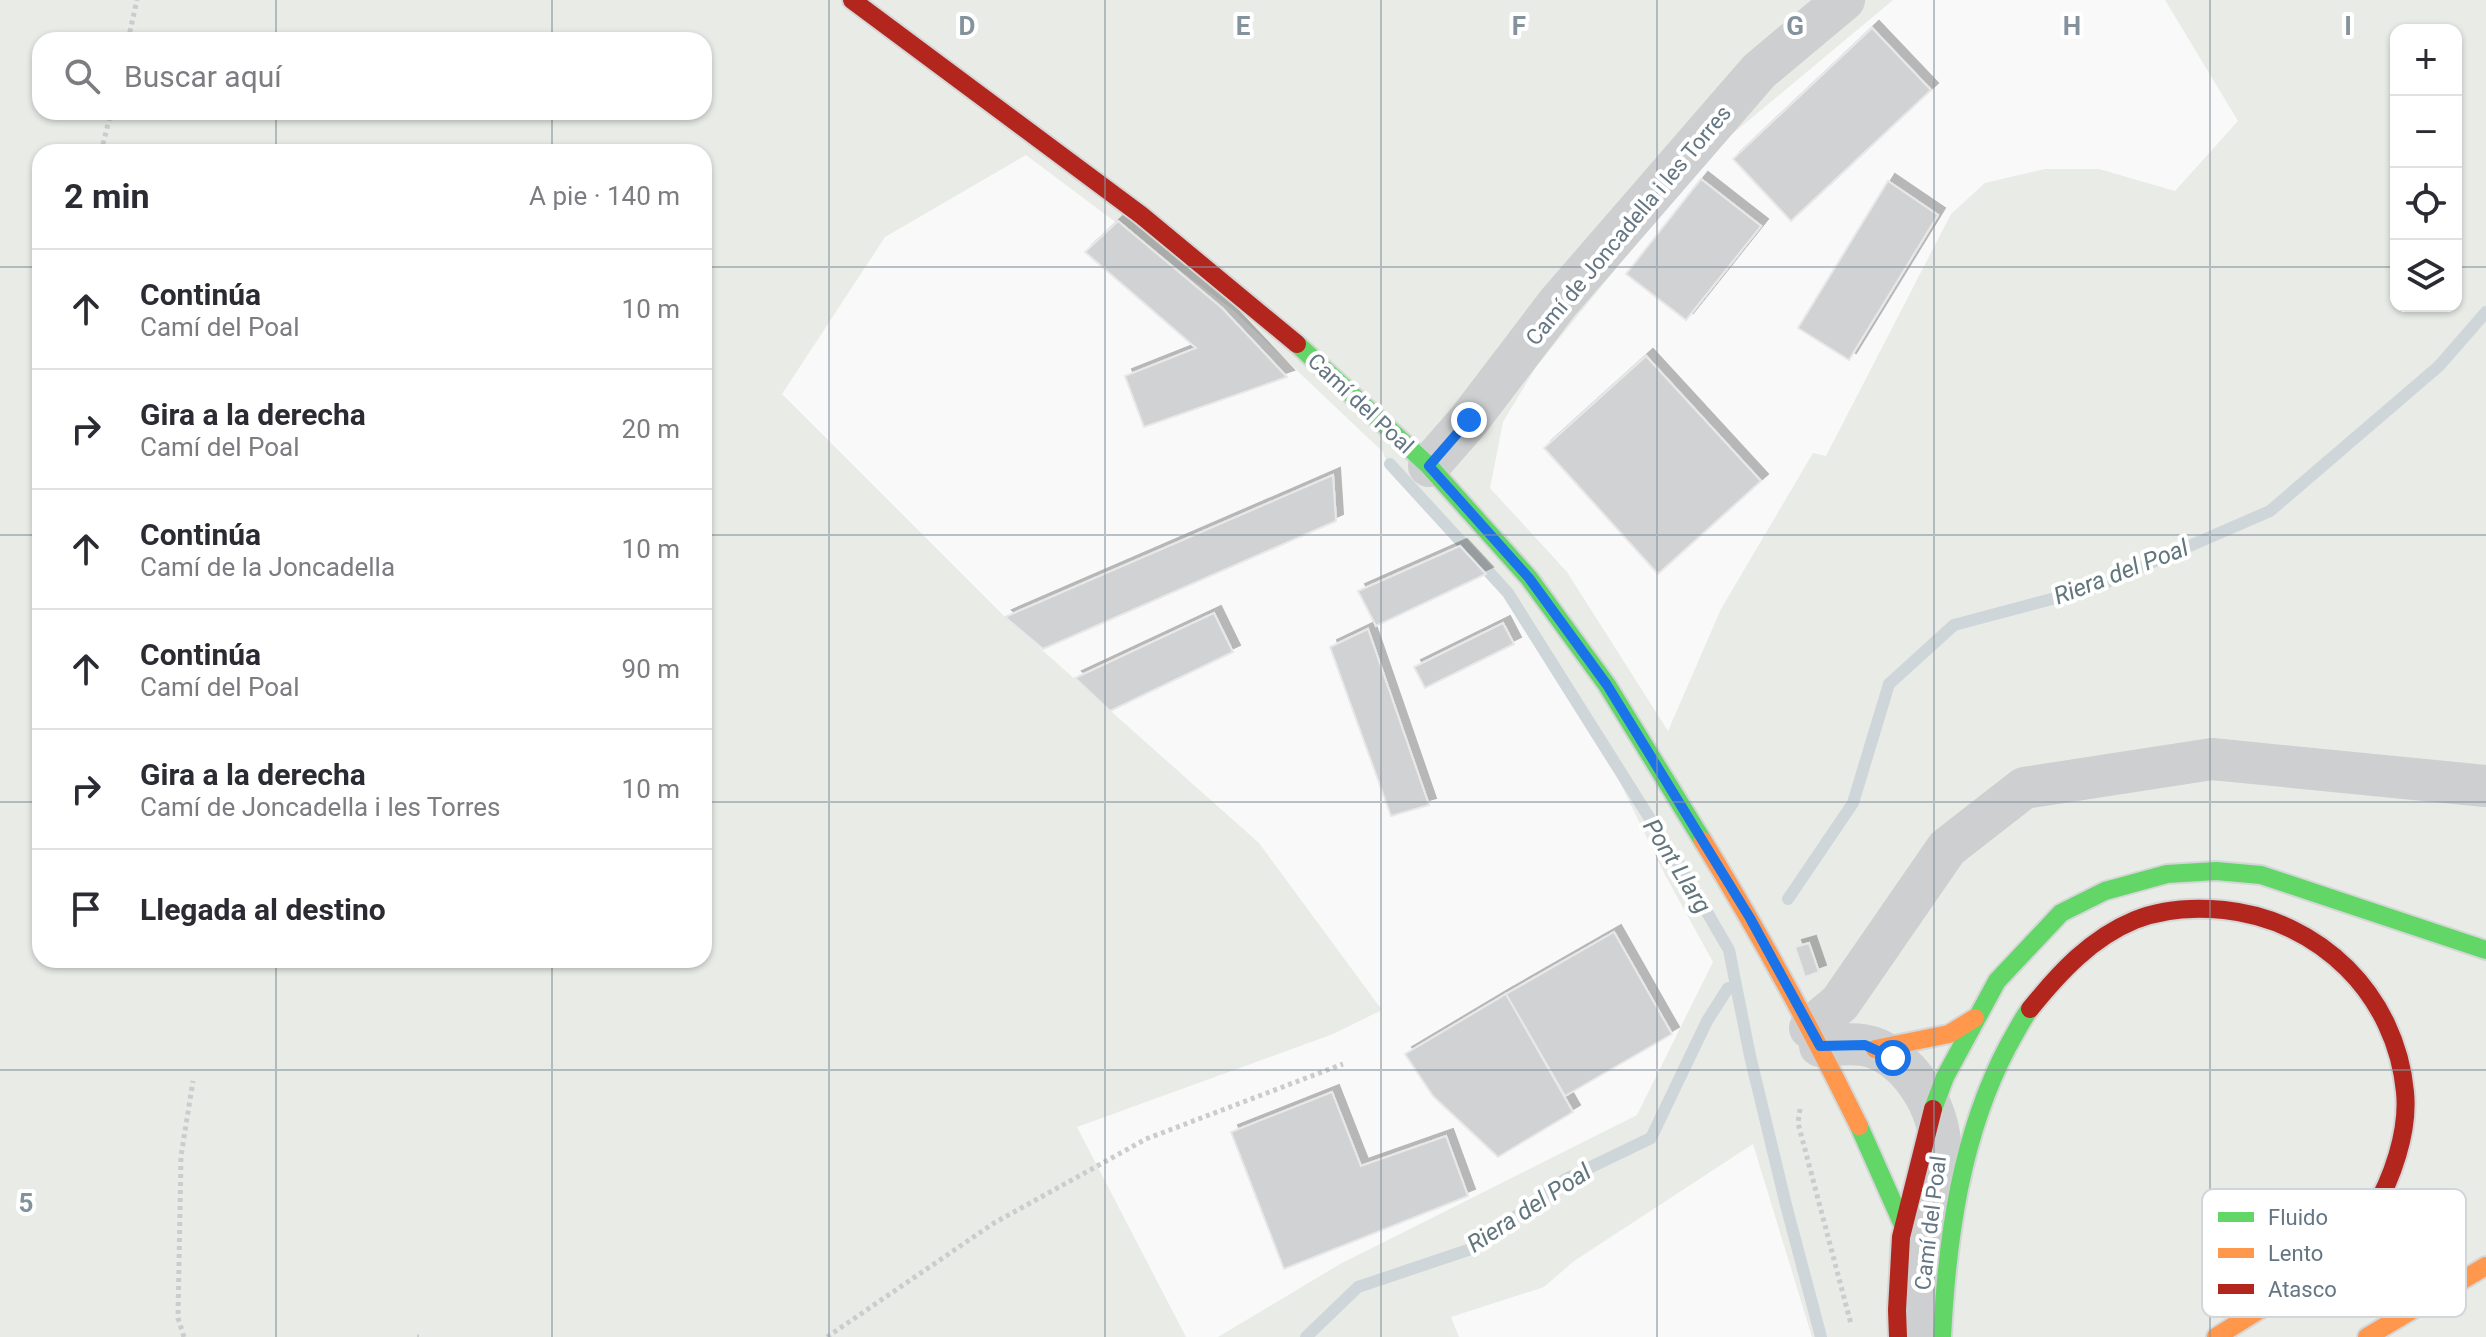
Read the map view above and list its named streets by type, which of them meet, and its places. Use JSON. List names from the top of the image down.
{
  "streets": {
    "main road": ["Camí del Poal"],
    "street": ["Camí de Joncadella i les Torres"]
  },
  "crossings": [
    ["Camí de Joncadella i les Torres", "Camí del Poal"]
  ],
  "water": ["Riera del Poal", "Pont Llarg"],
  "legend": ["Fluido", "Lento", "Atasco"],
  "page": {
    "map_buttons": ["+", "−"],
    "search": "Buscar aquí",
    "heading": ["2 min", "A pie · 140 m"],
    "list": [
      ["Continúa", "Camí del Poal", "10 m"],
      ["Gira a la derecha", "Camí del Poal", "20 m"],
      ["Continúa", "Camí de la Joncadella", "10 m"],
      ["Continúa", "Camí del Poal", "90 m"],
      ["Gira a la derecha", "Camí de Joncadella i les Torres", "10 m"],
      "Llegada al destino"
    ]
  },
  "grid": {
    "columns": [
      "D",
      "E",
      "F",
      "G",
      "H",
      "I"
    ],
    "rows": ["5"]
  }
}
